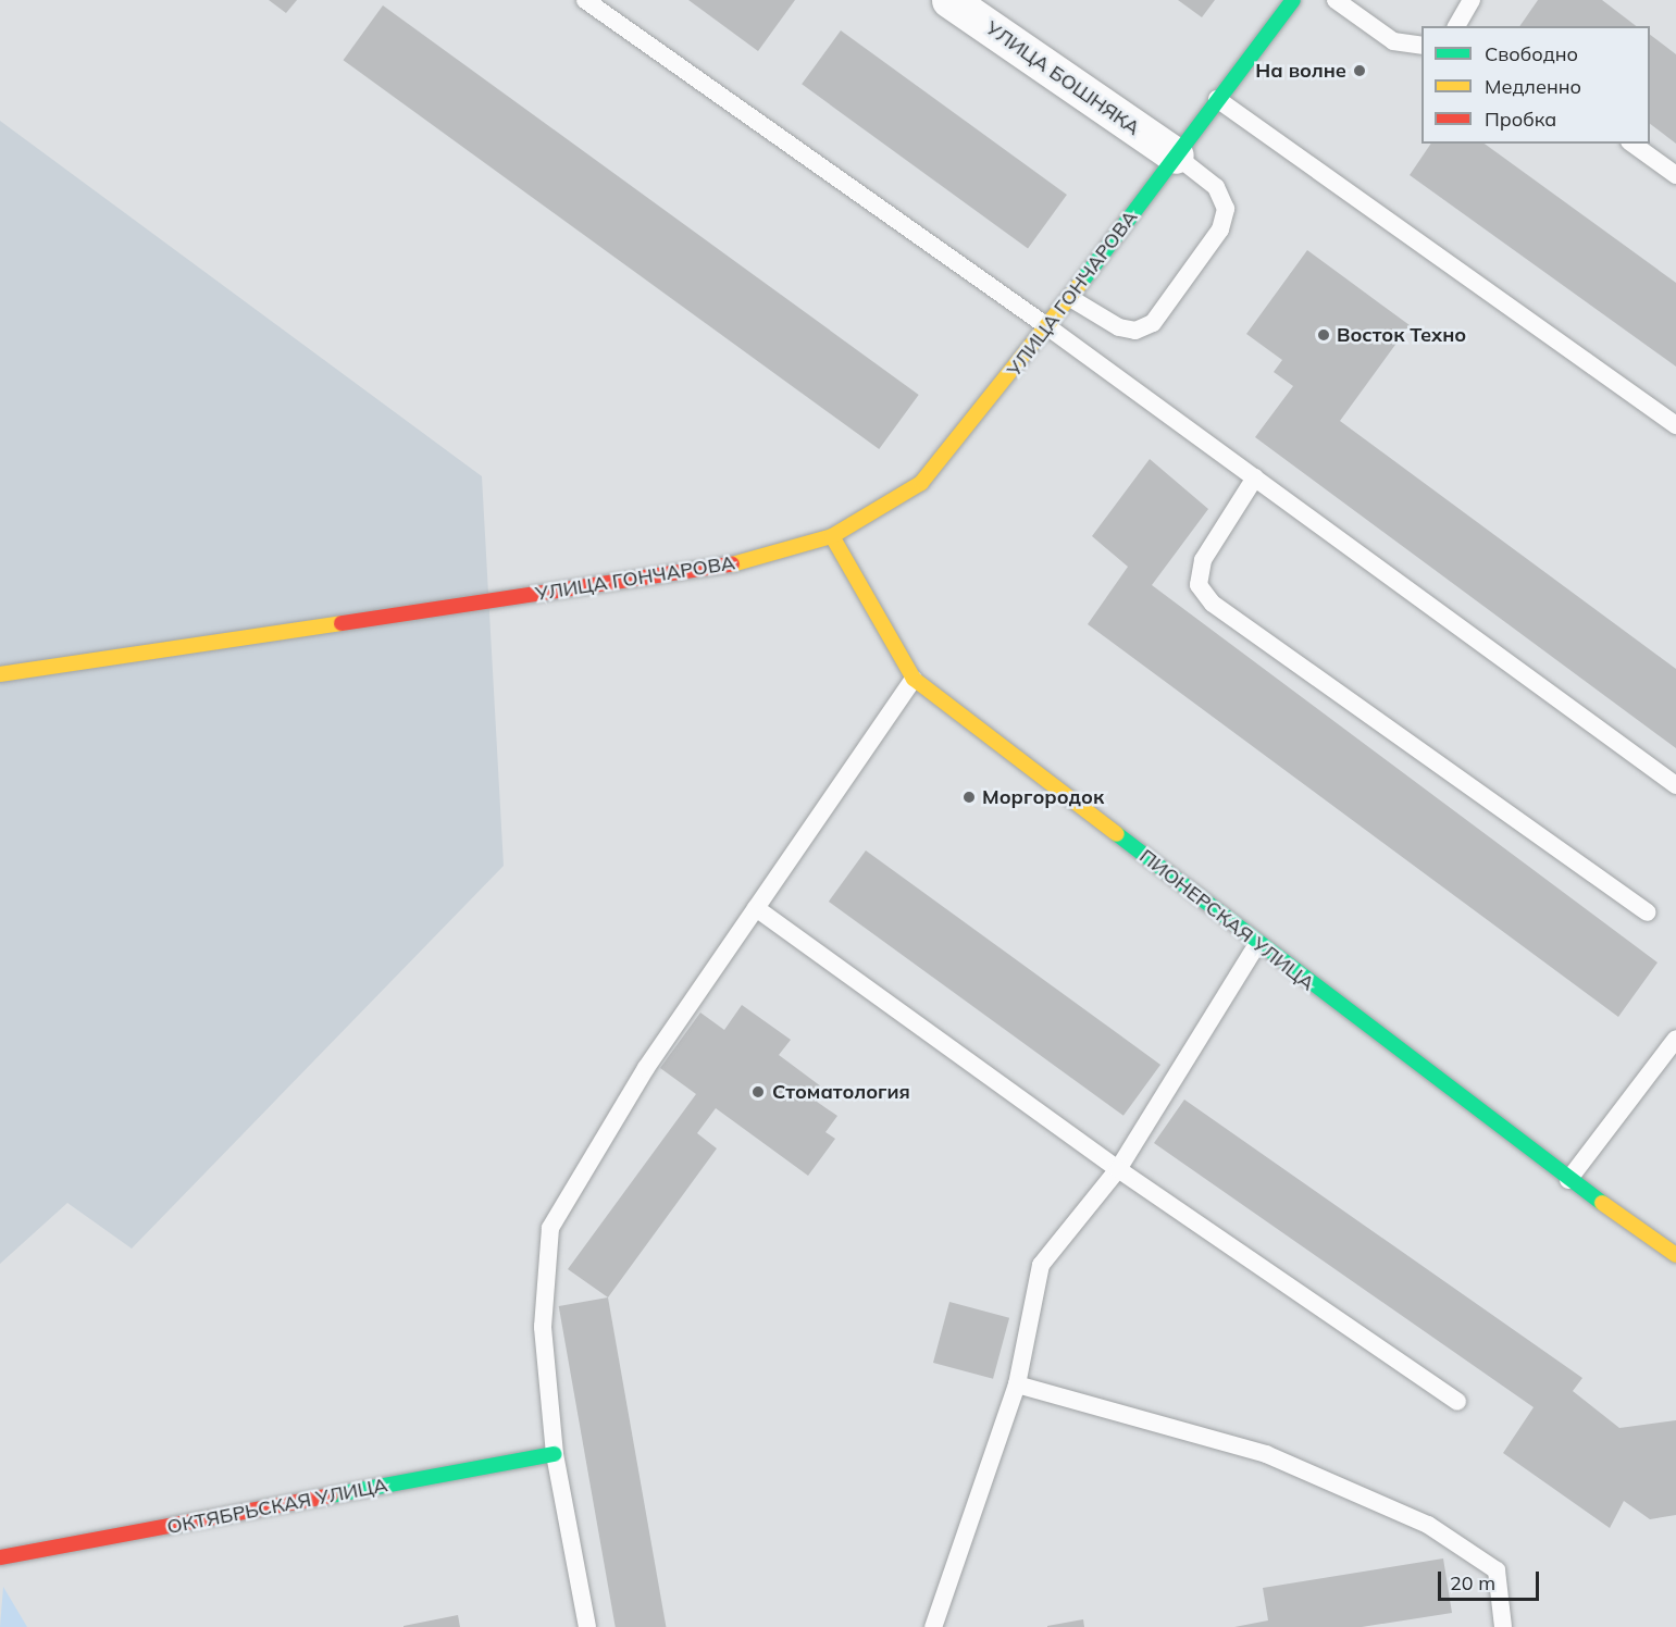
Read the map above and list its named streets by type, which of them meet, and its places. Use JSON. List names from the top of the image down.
{
  "streets": {
    "street": [
      "УЛИЦА БОШНЯКА",
      "УЛИЦА ГОНЧАРОВА",
      "ПИОНЕРСКАЯ УЛИЦА",
      "ОКТЯБРЬСКАЯ УЛИЦА"
    ]
  },
  "crossings": [
    ["УЛИЦА БОШНЯКА", "УЛИЦА ГОНЧАРОВА"],
    ["УЛИЦА ГОНЧАРОВА", "ПИОНЕРСКАЯ УЛИЦА"]
  ],
  "places": [
    "На волне",
    "Восток Техно",
    "Моргородок",
    "Стоматология"
  ],
  "legend": ["Свободно", "Медленно", "Пробка"],
  "scale_bar": "20 m"
}
